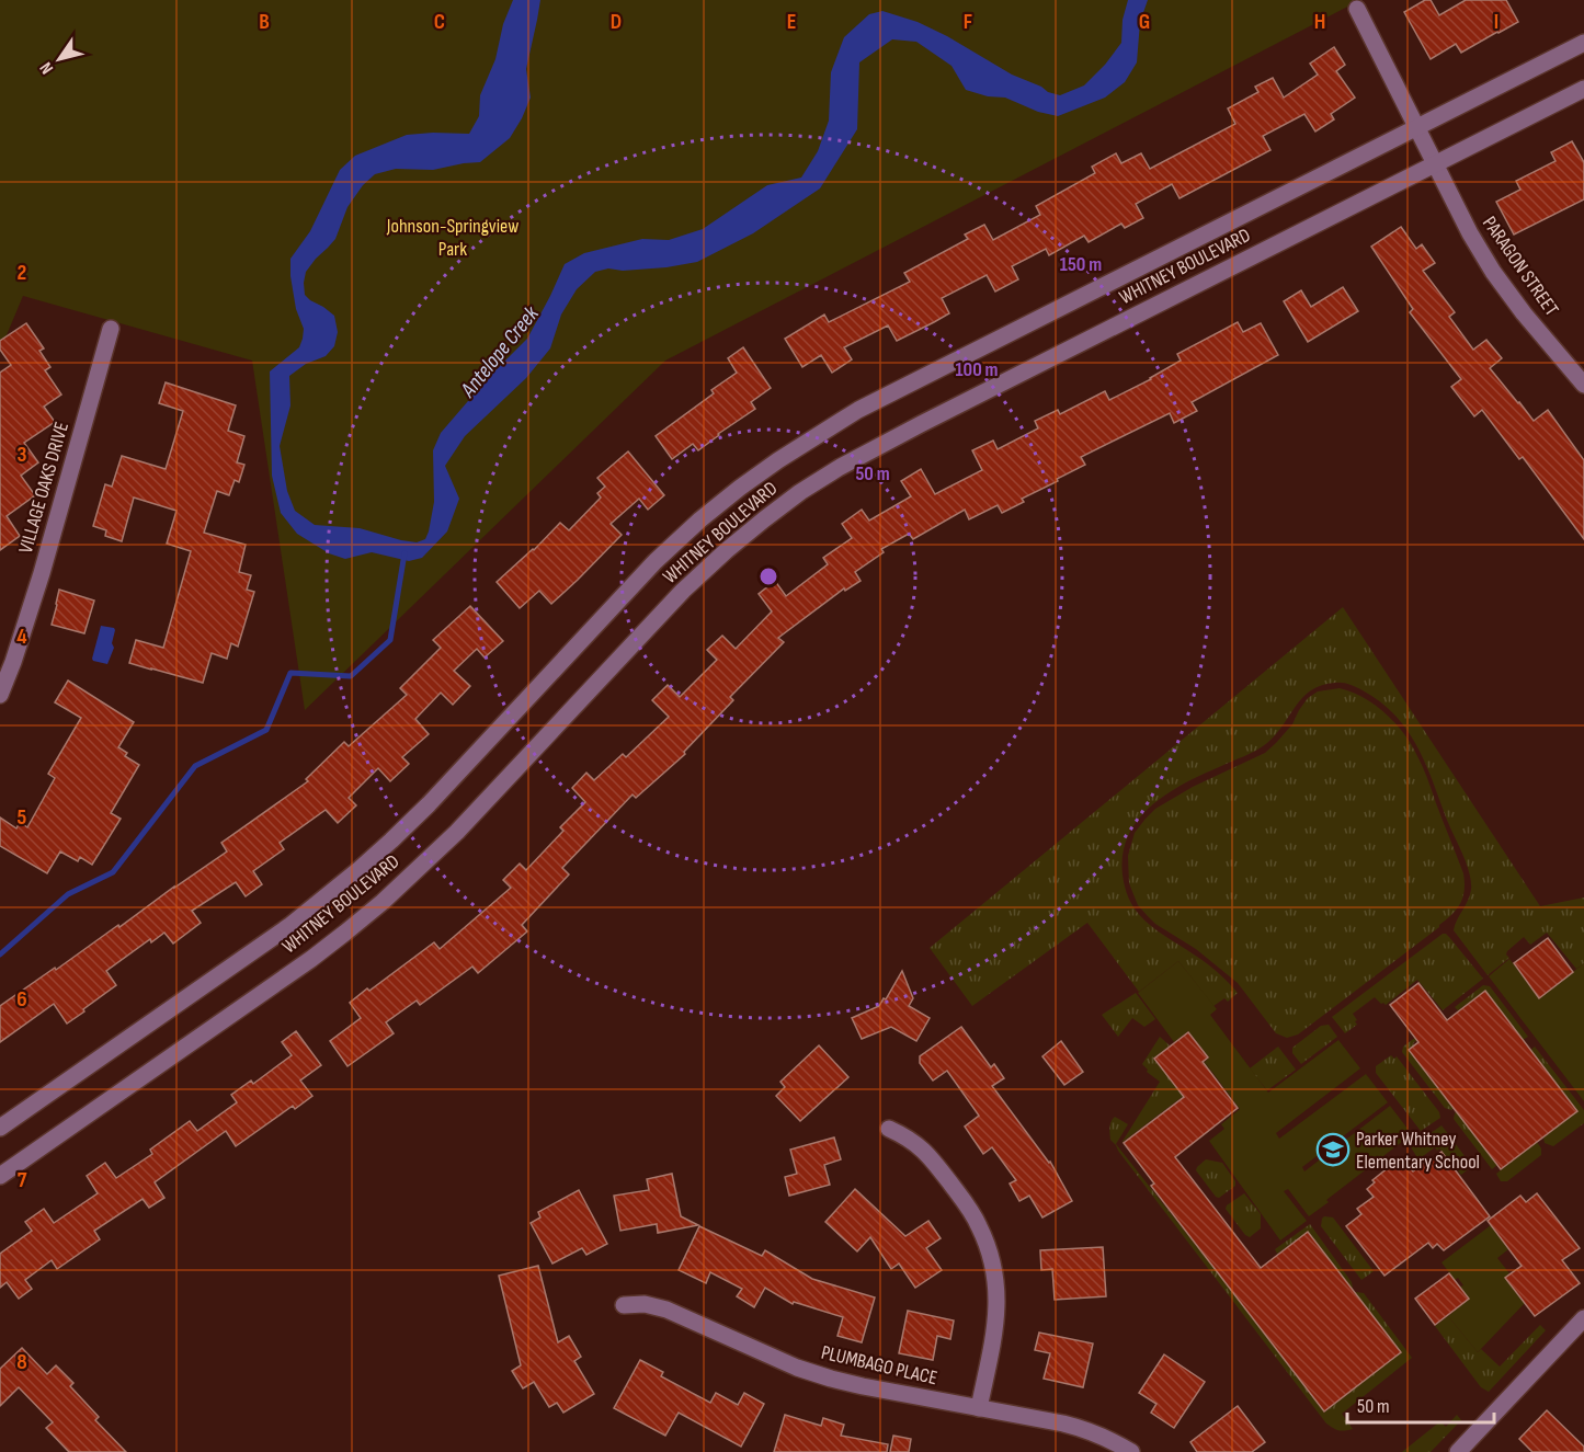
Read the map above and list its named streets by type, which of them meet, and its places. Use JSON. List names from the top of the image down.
{
  "streets": {
    "street": [
      "WHITNEY BOULEVARD",
      "PARAGON STREET",
      "VILLAGE OAKS DRIVE",
      "PLUMBAGO PLACE"
    ]
  },
  "crossings": [
    ["WHITNEY BOULEVARD", "PARAGON STREET"]
  ],
  "water": ["Antelope Creek"],
  "parks": ["Johnson-Springview Park"],
  "places": {
    "school or university": ["Parker Whitney Elementary School"]
  },
  "scale_bar": "50 m",
  "north": "bottom left",
  "grid": {
    "columns": [
      "B",
      "C",
      "D",
      "E",
      "F",
      "G",
      "H",
      "I"
    ],
    "rows": [
      "2",
      "3",
      "4",
      "5",
      "6",
      "7",
      "8"
    ]
  },
  "rings": ["150 m", "100 m", "50 m"]
}
